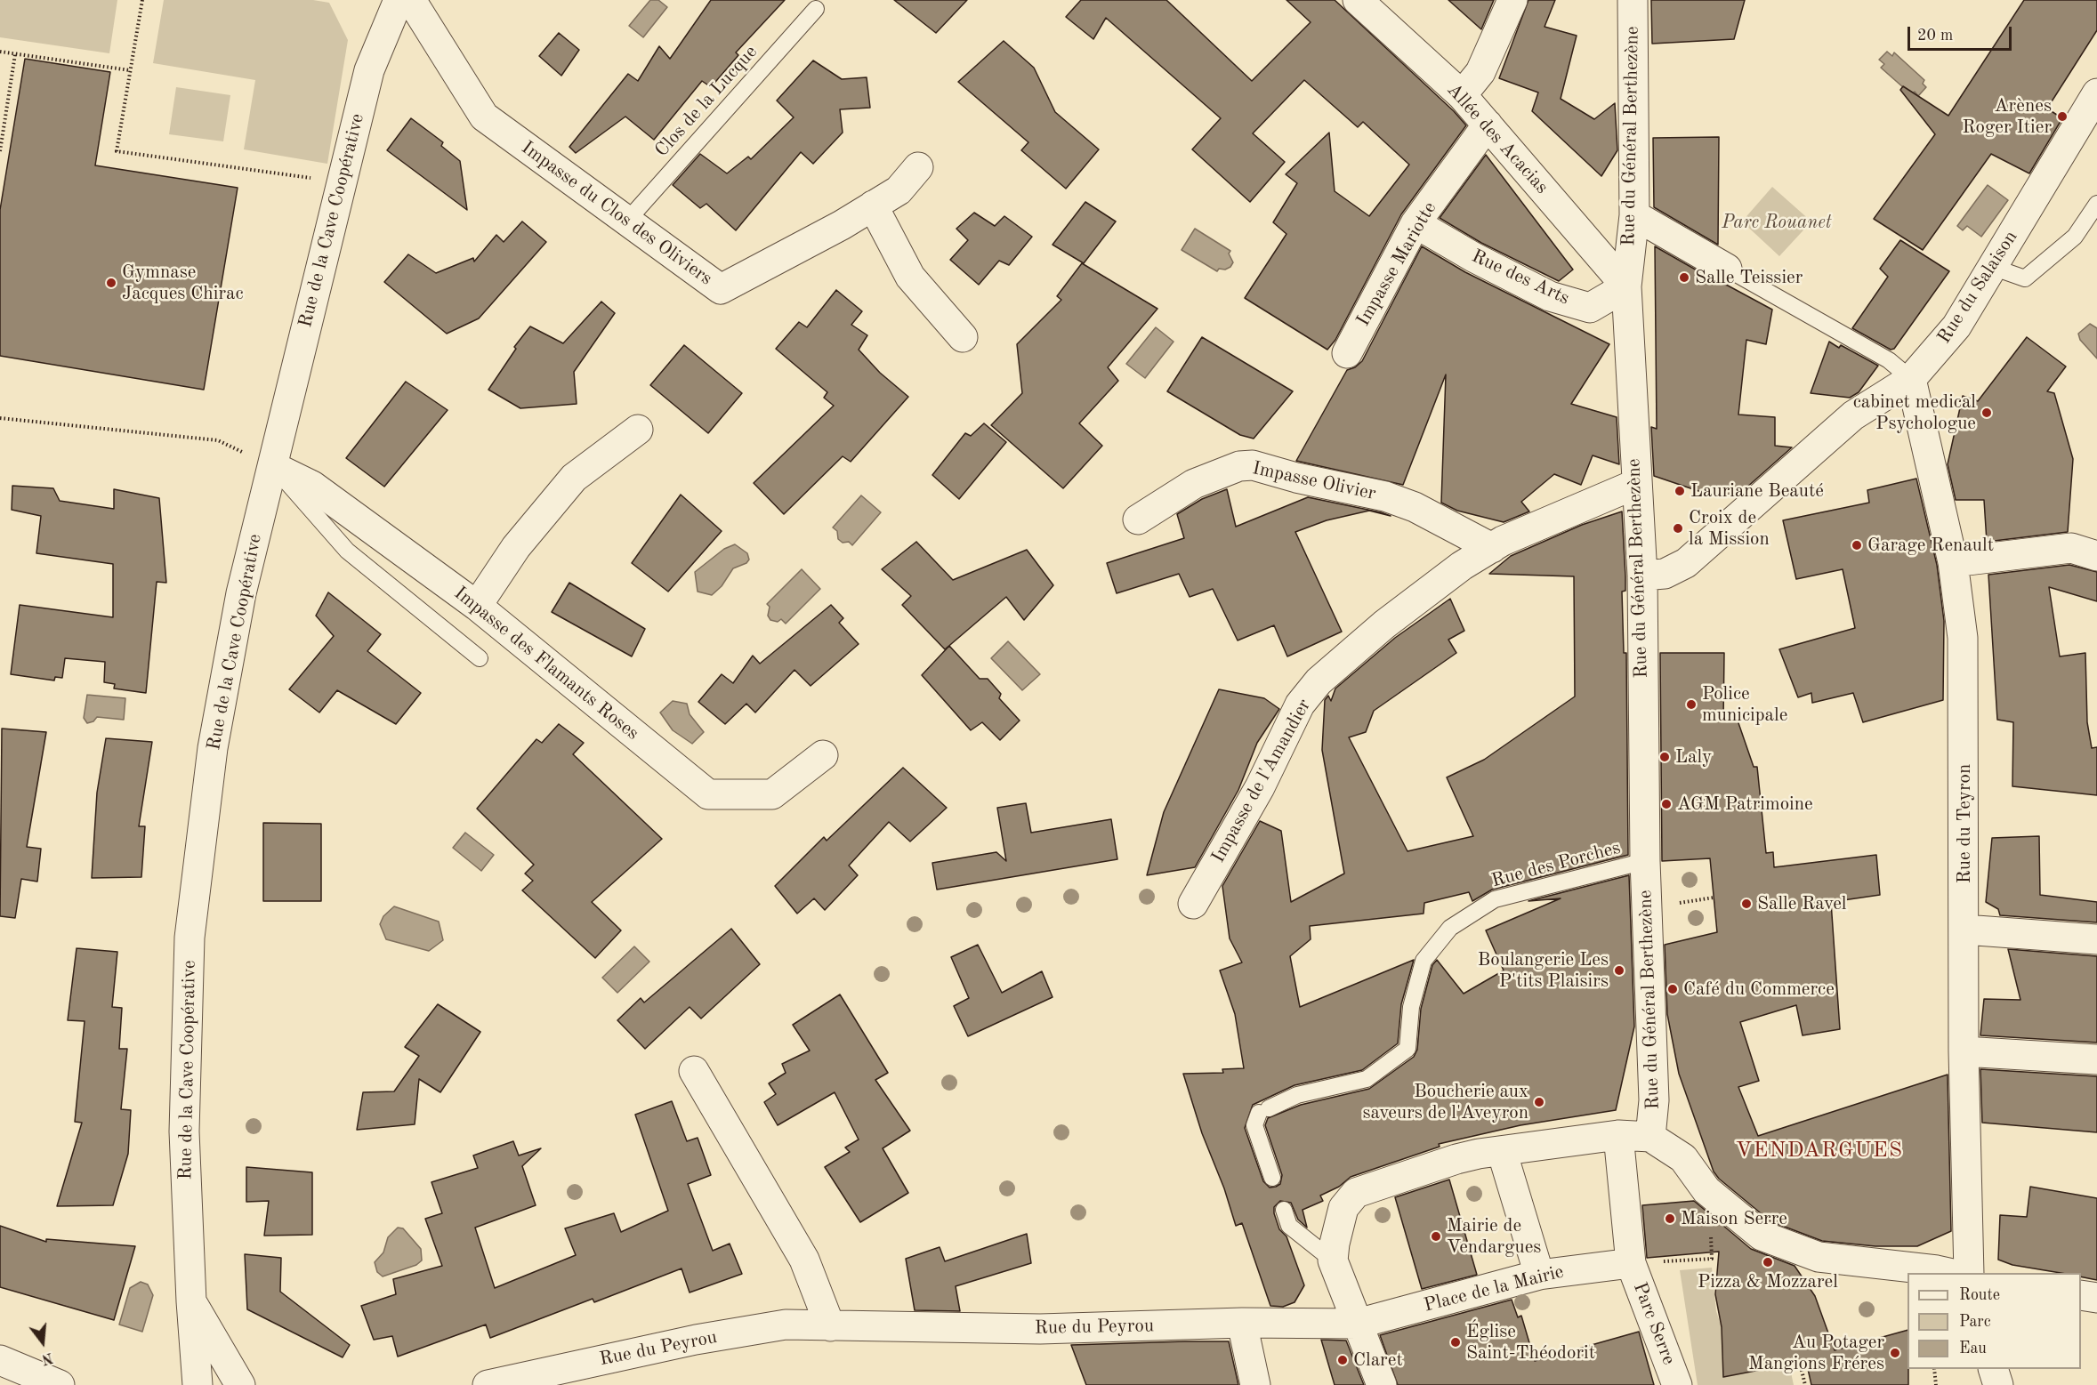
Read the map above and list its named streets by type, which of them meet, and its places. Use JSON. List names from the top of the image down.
{
  "streets": {
    "street": [
      "Rue du Général Berthezène",
      "Allée des Acacias",
      "Impasse du Clos des Oliviers",
      "Rue de la Cave Coopérative",
      "Impasse Mariotte",
      "Rue des Arts",
      "Rue du Salaison",
      "Impasse Olivier",
      "Impasse des Flamants Roses",
      "Impasse de l'Amandier",
      "Rue du Teyron",
      "Place de la Mairie",
      "Parc Serre",
      "Rue du Peyrou"
    ],
    "lane": ["Clos de la Lucque", "Rue des Porches"]
  },
  "crossings": [
    ["Clos de la Lucque", "Impasse du Clos des Oliviers"],
    ["Rue du Général Berthezène", "Allée des Acacias"],
    ["Rue du Général Berthezène", "Rue des Arts"],
    ["Rue du Général Berthezène", "Rue du Salaison"],
    ["Rue du Général Berthezène", "Impasse de l'Amandier"],
    ["Rue du Général Berthezène", "Rue des Porches"],
    ["Allée des Acacias", "Impasse Mariotte"],
    ["Allée des Acacias", "Rue des Arts"],
    ["Rue de la Cave Coopérative", "Impasse des Flamants Roses"],
    ["Impasse Mariotte", "Rue des Arts"],
    ["Rue du Salaison", "Rue du Teyron"],
    ["Impasse Olivier", "Impasse de l'Amandier"],
    ["Place de la Mairie", "Parc Serre"],
    ["Place de la Mairie", "Rue du Peyrou"]
  ],
  "districts": ["VENDARGUES"],
  "parks": ["Parc Rouanet"],
  "places": [
    "Arènes Roger Itier",
    "Salle Teissier",
    "Gymnase Jacques Chirac",
    "cabinet medical Psychologue",
    "Lauriane Beauté",
    "Croix de la Mission",
    "Garage Renault",
    "Police municipale",
    "Laly",
    "AGM Patrimoine",
    "Salle Ravel",
    "Boulangerie Les P'tits Plaisirs",
    "Café du Commerce",
    "Boucherie aux saveurs de l'Aveyron",
    "Maison Serre",
    "Mairie de Vendargues",
    "Pizza & Mozzarel",
    "Église Saint-Théodorit",
    "Au Potager Mangions Fréres",
    "Claret"
  ],
  "legend": ["Route", "Parc", "Eau"],
  "scale_bar": "20 m",
  "north": "bottom"
}
